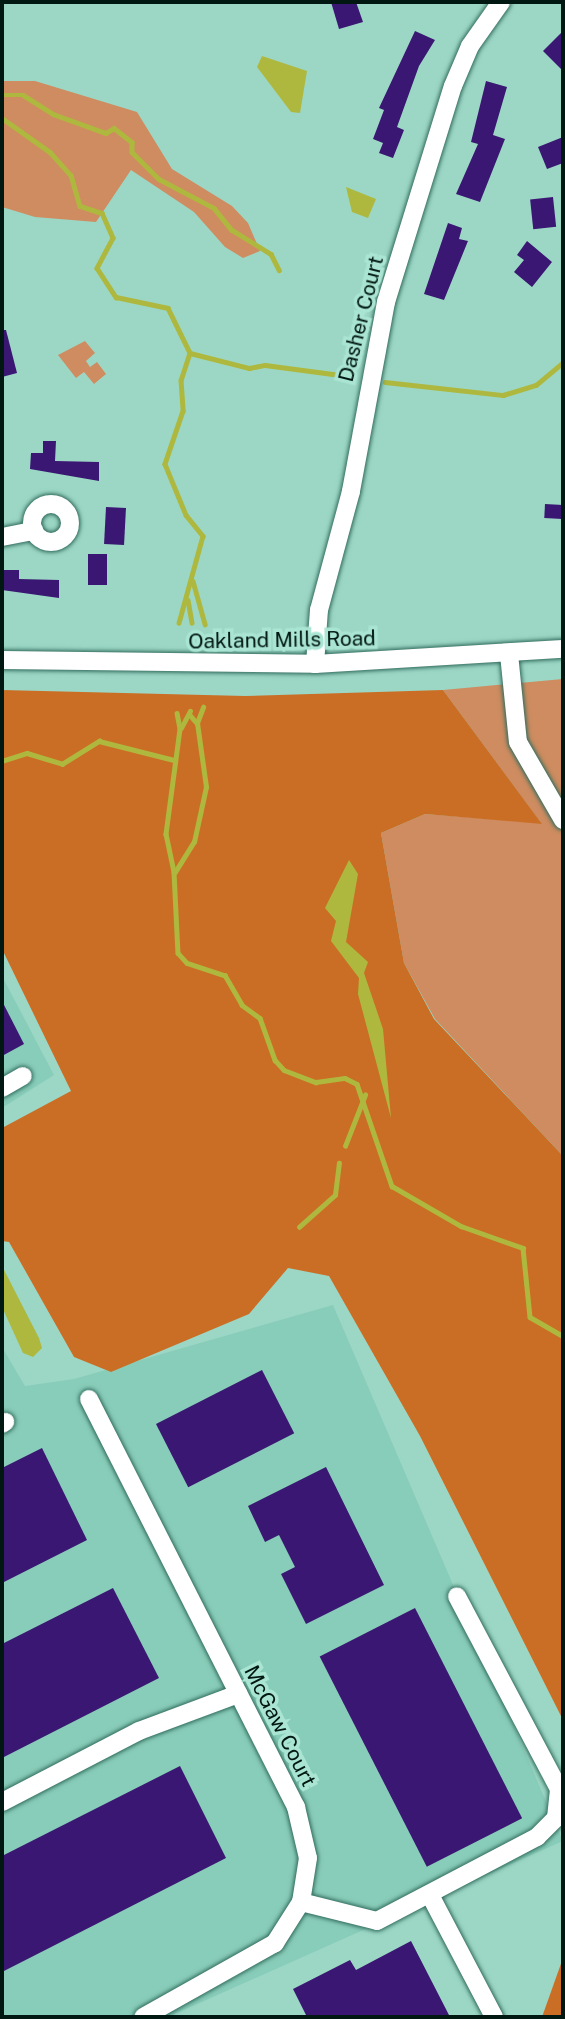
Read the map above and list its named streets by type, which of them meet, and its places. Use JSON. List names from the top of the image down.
{
  "streets": {
    "street": ["Dasher Court", "Oakland Mills Road", "McGaw Court"]
  },
  "crossings": [
    ["Dasher Court", "Oakland Mills Road"]
  ]
}
